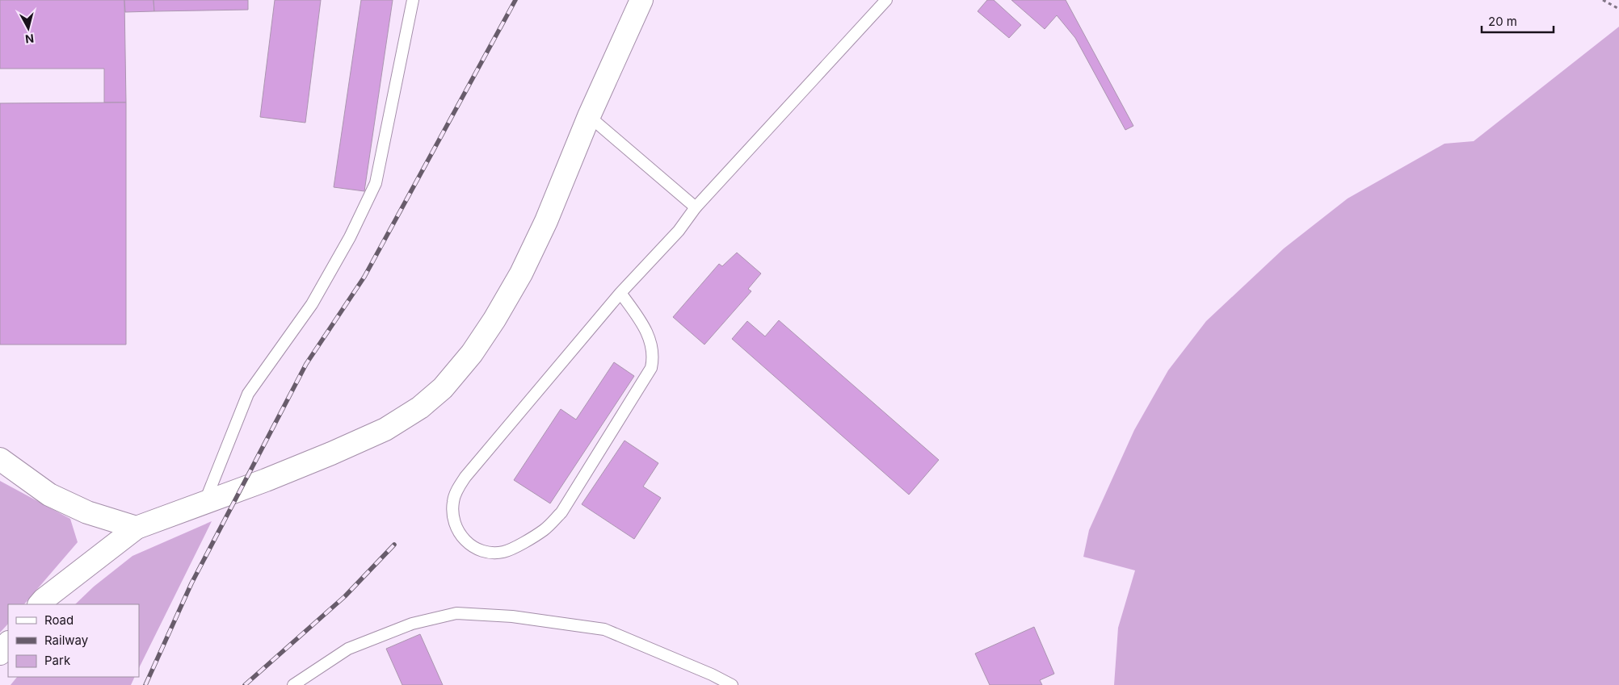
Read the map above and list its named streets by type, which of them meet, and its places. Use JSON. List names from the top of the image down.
{
  "legend": ["Road", "Railway", "Park"],
  "scale_bar": "20 m",
  "north": "bottom"
}
